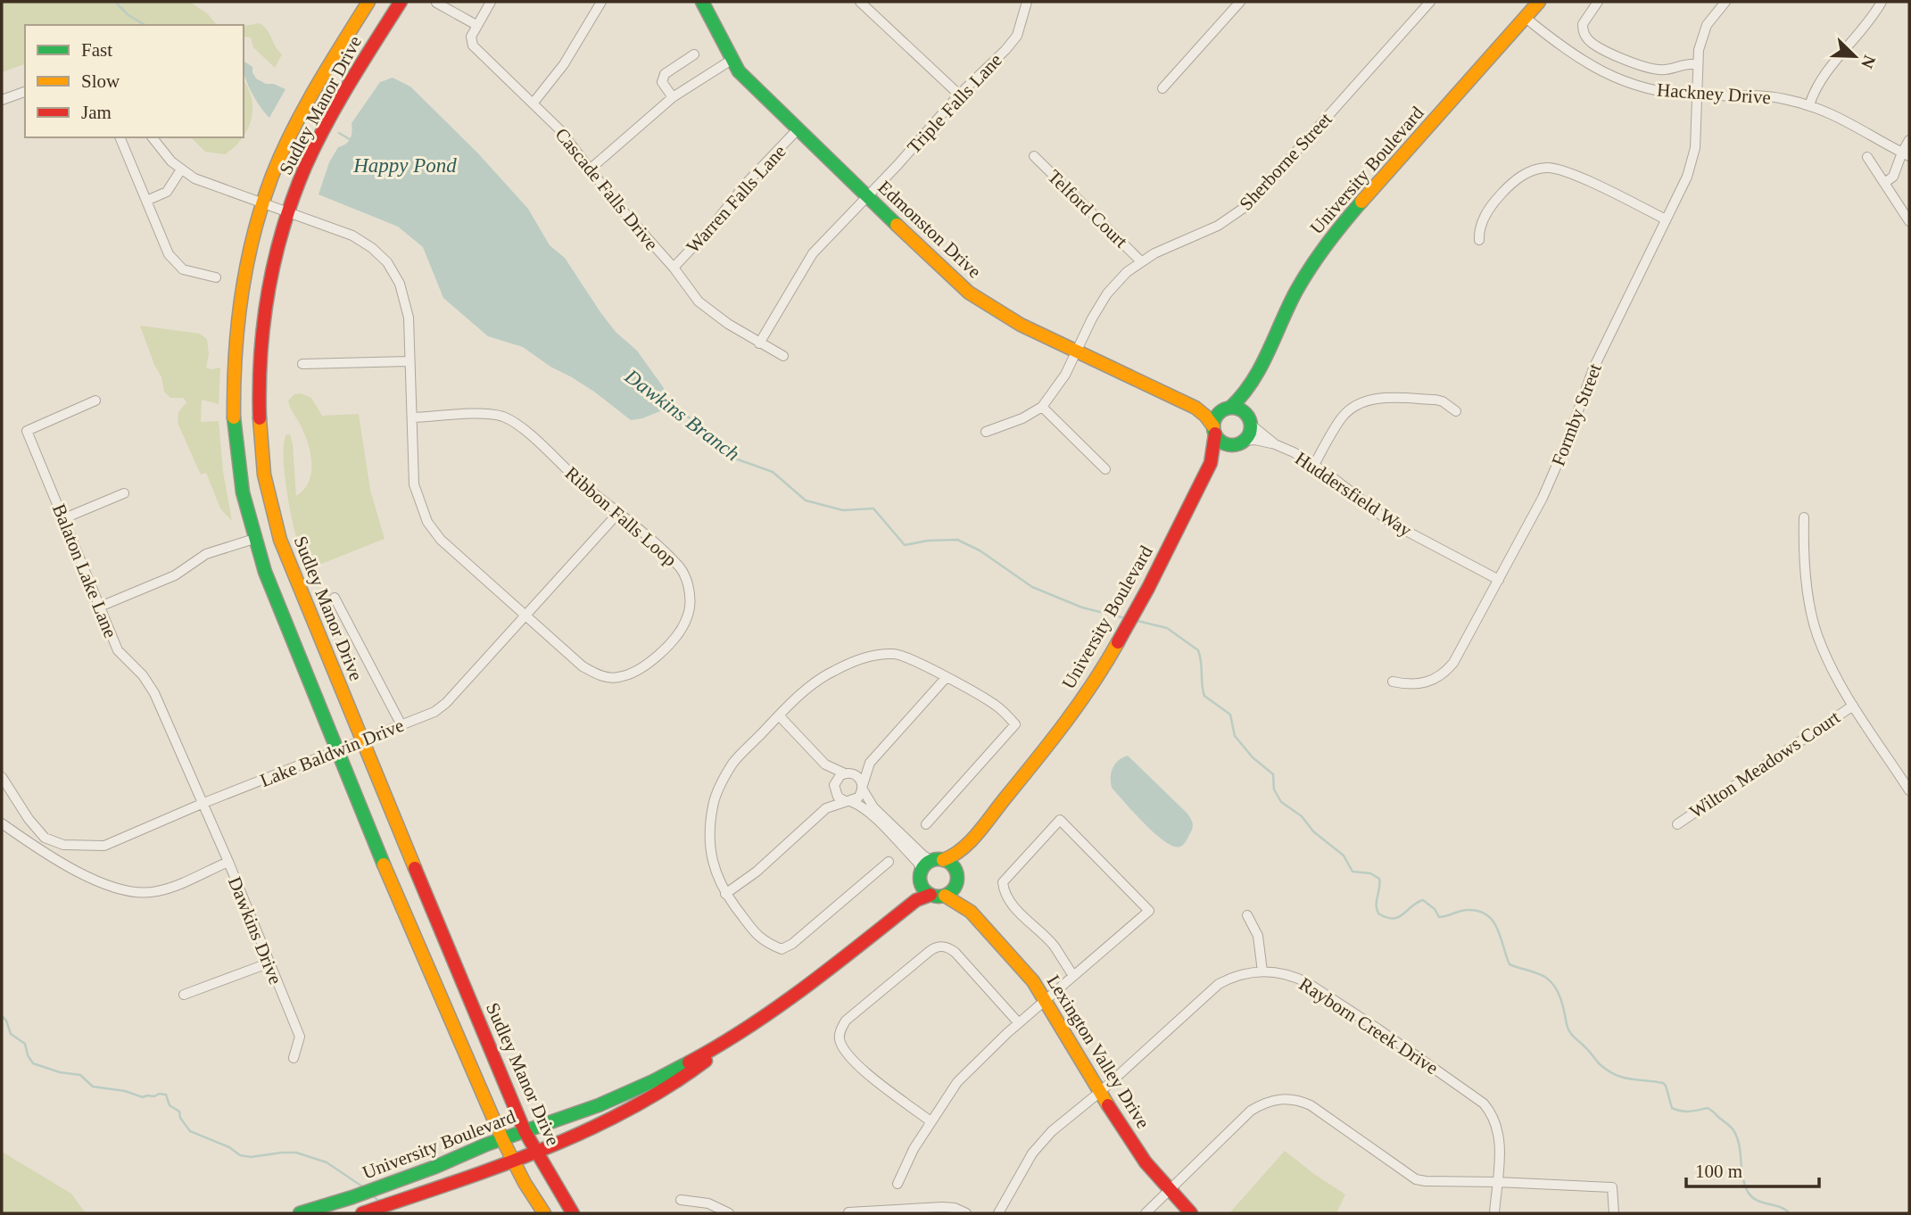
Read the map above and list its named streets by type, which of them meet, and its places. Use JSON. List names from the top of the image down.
{
  "streets": {
    "street": [
      "Hackney Drive",
      "Triple Falls Lane",
      "Sudley Manor Drive",
      "Sherborne Street",
      "University Boulevard",
      "Cascade Falls Drive",
      "Warren Falls Lane",
      "Telford Court",
      "Edmonston Drive",
      "Formby Street",
      "Huddersfield Way",
      "Ribbon Falls Loop",
      "Balaton Lake Lane",
      "Lake Baldwin Drive",
      "Wilton Meadows Court",
      "Dawkins Drive",
      "Rayborn Creek Drive",
      "Lexington Valley Drive"
    ]
  },
  "crossings": [
    ["Hackney Drive", "University Boulevard"],
    ["Hackney Drive", "Formby Street"],
    ["Triple Falls Lane", "Cascade Falls Drive"],
    ["Triple Falls Lane", "Edmonston Drive"],
    ["Sudley Manor Drive", "University Boulevard"],
    ["Sudley Manor Drive", "Ribbon Falls Loop"],
    ["Sudley Manor Drive", "Lake Baldwin Drive"],
    ["Sherborne Street", "Telford Court"],
    ["Sherborne Street", "Edmonston Drive"],
    ["University Boulevard", "Edmonston Drive"],
    ["University Boulevard", "Huddersfield Way"],
    ["University Boulevard", "Lexington Valley Drive"],
    ["Cascade Falls Drive", "Warren Falls Lane"],
    ["Warren Falls Lane", "Edmonston Drive"],
    ["Edmonston Drive", "Huddersfield Way"],
    ["Formby Street", "Huddersfield Way"],
    ["Ribbon Falls Loop", "Lake Baldwin Drive"],
    ["Balaton Lake Lane", "Lake Baldwin Drive"],
    ["Balaton Lake Lane", "Dawkins Drive"],
    ["Lake Baldwin Drive", "Dawkins Drive"],
    ["Rayborn Creek Drive", "Lexington Valley Drive"]
  ],
  "water": ["Happy Pond", "Dawkins Branch"],
  "legend": ["Fast", "Slow", "Jam"],
  "scale_bar": "100 m",
  "north": "bottom right"
}
